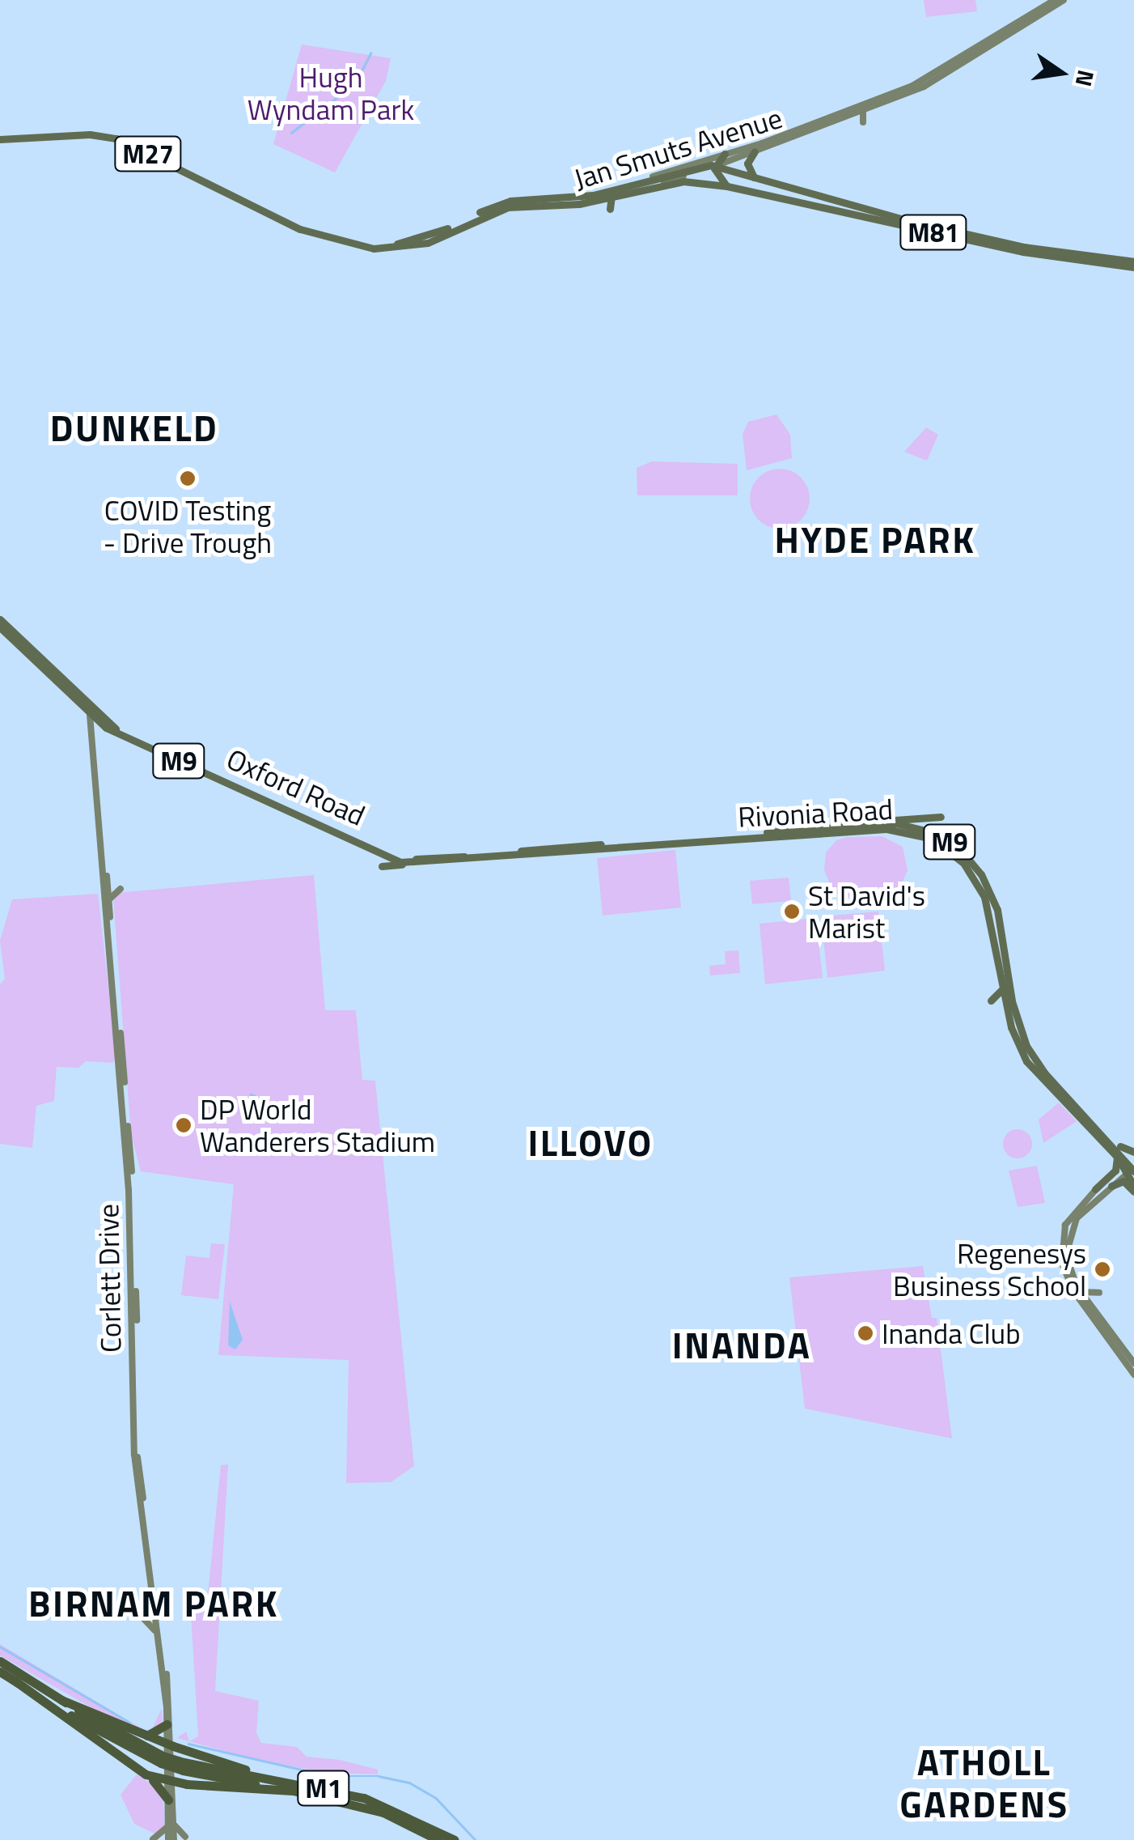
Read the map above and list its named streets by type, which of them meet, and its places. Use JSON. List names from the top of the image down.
{
  "streets": {
    "highway": ["M1"],
    "main road": [
      "Jan Smuts Avenue",
      "M27",
      "M81",
      "M9",
      "Oxford Road",
      "Rivonia Road",
      "Corlett Drive"
    ]
  },
  "crossings": [
    ["Jan Smuts Avenue", "M81"],
    ["Oxford Road", "Rivonia Road"],
    ["Oxford Road", "Corlett Drive"]
  ],
  "districts": [
    "DUNKELD",
    "HYDE PARK",
    "ILLOVO",
    "INANDA",
    "BIRNAM PARK",
    "ATHOLL GARDENS"
  ],
  "parks": ["Hugh Wyndam Park"],
  "places": [
    "COVID Testing - Drive Trough",
    "St David's Marist",
    "DP World Wanderers Stadium",
    "Regenesys Business School",
    "Inanda Club"
  ],
  "north": "right"
}
